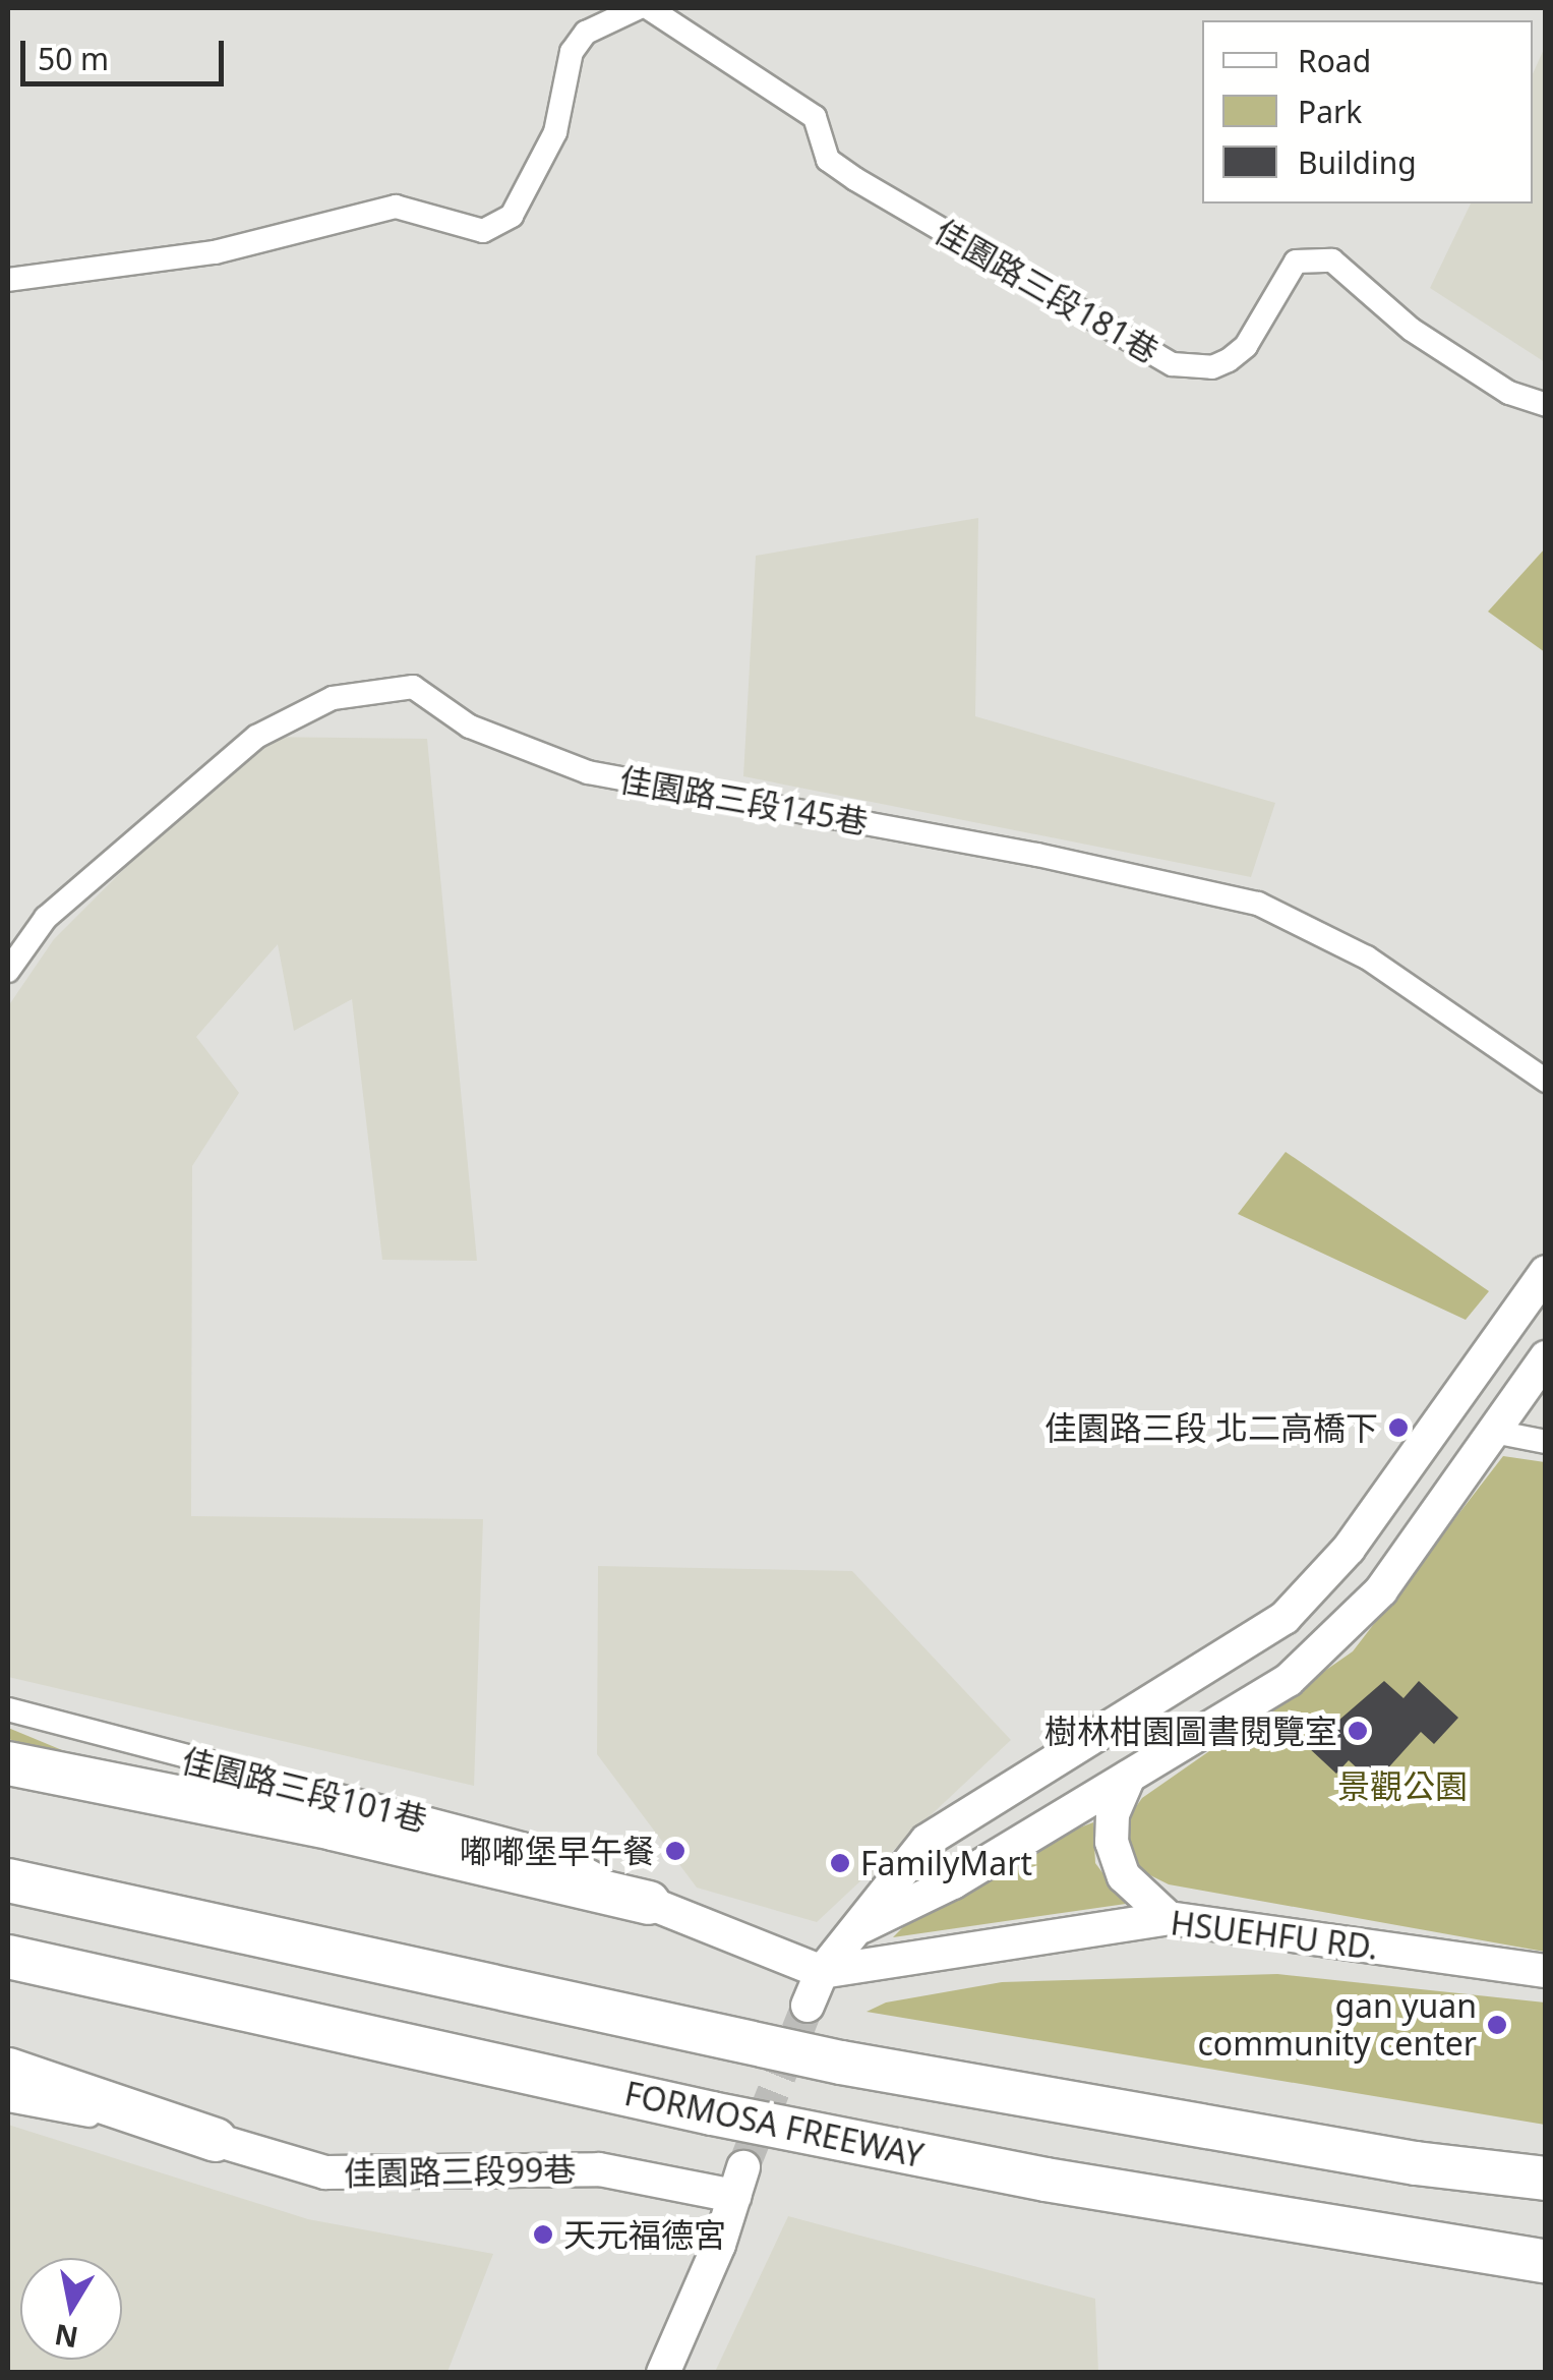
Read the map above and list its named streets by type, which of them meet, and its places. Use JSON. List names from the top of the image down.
{
  "streets": {
    "highway": ["FORMOSA FREEWAY"],
    "street": [
      "佳園路三段181巷",
      "佳園路三段145巷",
      "佳園路三段101巷",
      "HSUEHFU RD.",
      "佳園路三段99巷"
    ]
  },
  "crossings": [
    ["佳園路三段101巷", "HSUEHFU RD."]
  ],
  "parks": ["景觀公園"],
  "places": [
    "佳園路三段 北二高橋下",
    "樹林柑園圖書閱覽室",
    "嘟嘟堡早午餐",
    "FamilyMart",
    "gan yuan community center",
    "天元福德宮"
  ],
  "legend": ["Road", "Park", "Building"],
  "scale_bar": "50 m",
  "north": "bottom"
}
